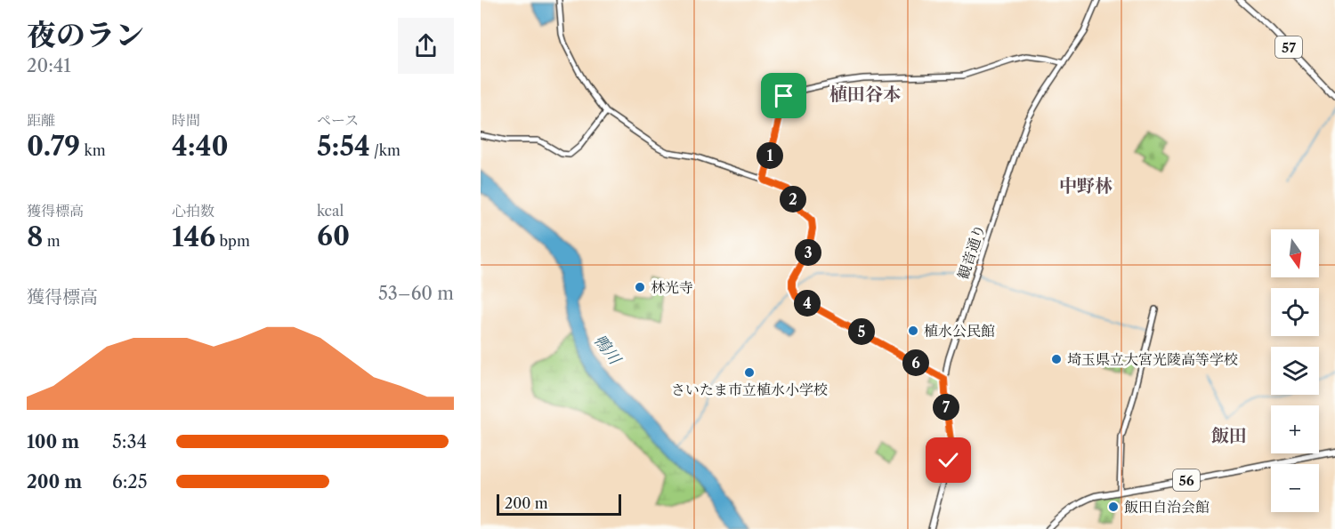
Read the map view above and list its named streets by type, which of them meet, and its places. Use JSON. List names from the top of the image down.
{
  "streets": {
    "main road": ["57", "56"],
    "street": ["観音通り"]
  },
  "districts": ["植田谷本", "中野林", "飯田"],
  "water": ["鴨川"],
  "places": [
    "林光寺",
    "植水公民館",
    "埼玉県立大宮光陵高等学校",
    "さいたま市立植水小学校",
    "飯田自治会館"
  ],
  "scale_bar": "200 m",
  "north": "bottom",
  "page": {
    "heading": ["夜のラン", "20:41"],
    "stats": [
      ["距離", "0.79 km"],
      ["時間", "4:40"],
      ["ペース", "5:54 /km"],
      ["獲得標高", "8 m"],
      ["心拍数", "146 bpm"],
      ["kcal", "60"]
    ],
    "pins": [
      "1",
      "2",
      "3",
      "4",
      "5",
      "6",
      "7"
    ],
    "map_buttons": ["+", "−"],
    "chart": ["獲得標高", "53–60 m"],
    "list": [
      {
        "name": "100 m",
        "note": "5:34"
      },
      {
        "name": "200 m",
        "note": "6:25"
      }
    ],
    "scale": "200 m"
  }
}
